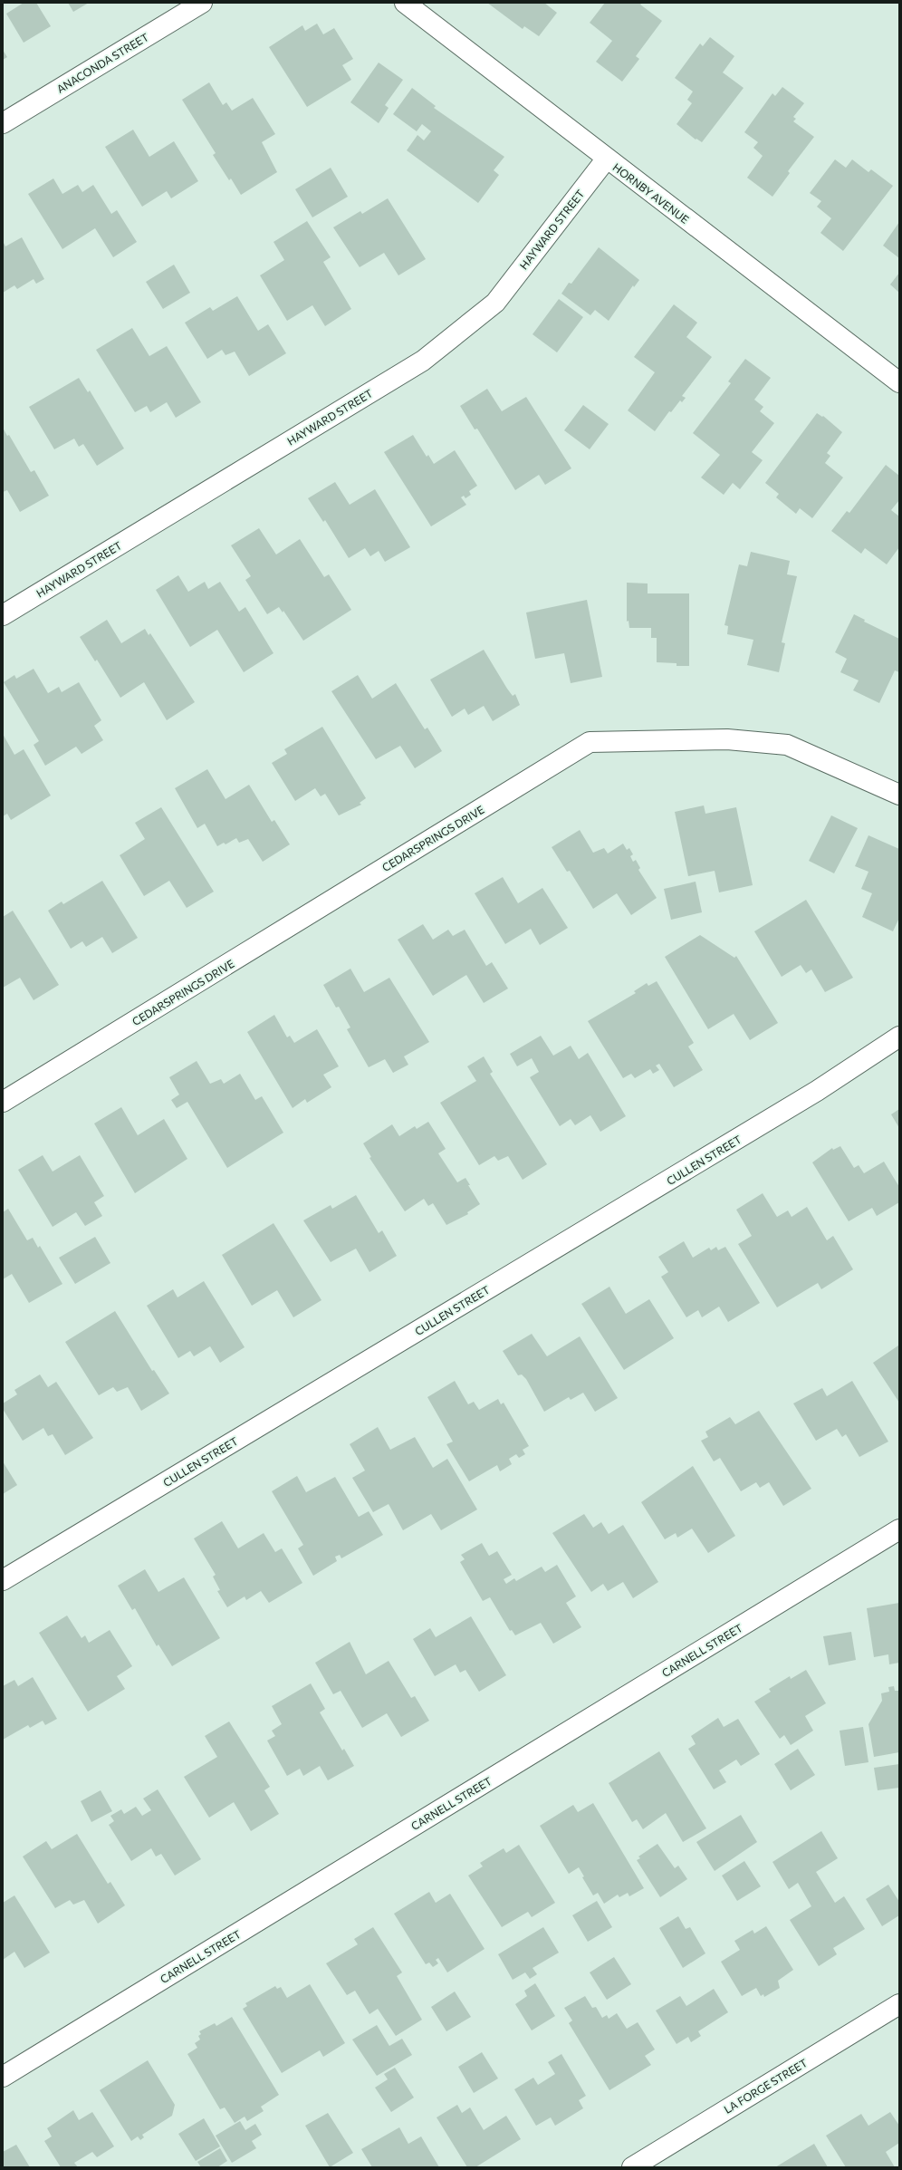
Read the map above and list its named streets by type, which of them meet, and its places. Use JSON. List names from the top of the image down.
{
  "streets": {
    "street": [
      "ANACONDA STREET",
      "HORNBY AVENUE",
      "HAYWARD STREET",
      "CEDARSPRINGS DRIVE",
      "CULLEN STREET",
      "CARNELL STREET",
      "LA FORGE STREET"
    ]
  },
  "crossings": [
    ["HORNBY AVENUE", "HAYWARD STREET"]
  ]
}
